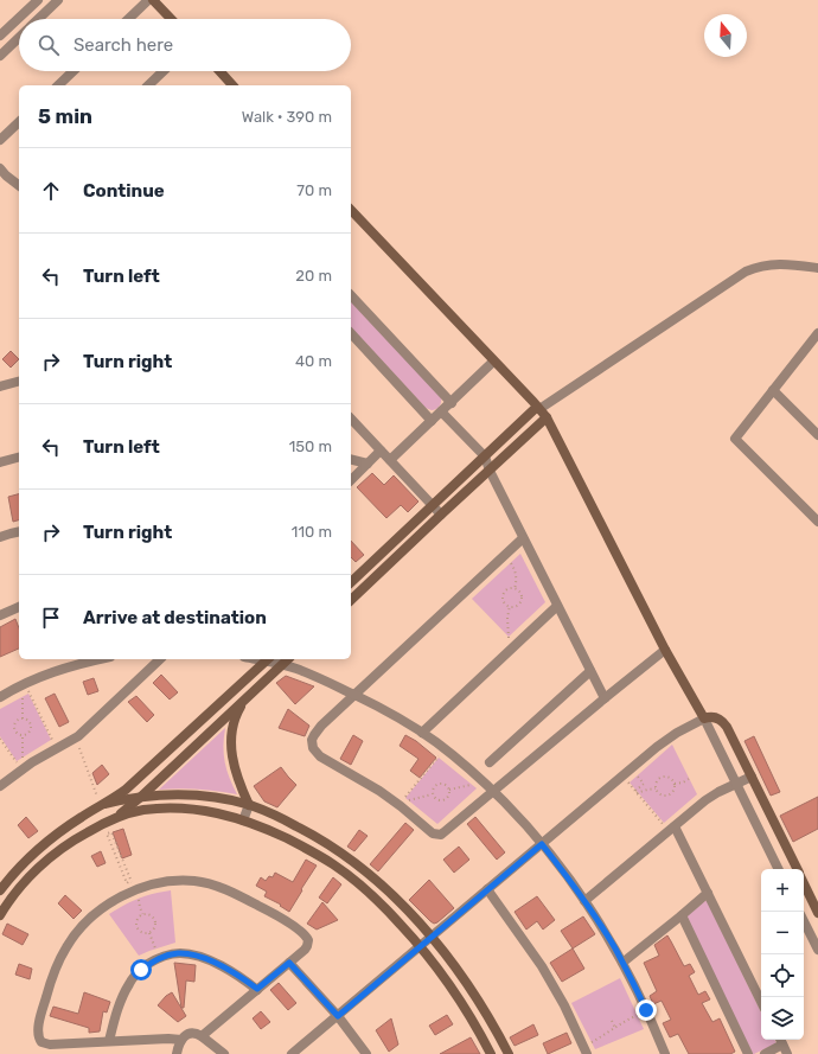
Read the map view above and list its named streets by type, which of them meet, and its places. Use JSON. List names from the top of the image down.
{
  "north": "top",
  "page": {
    "search": "Search here",
    "heading": ["5 min", "Walk · 390 m"],
    "list": [
      ["Continue", "70 m"],
      ["Turn left", "20 m"],
      ["Turn right", "40 m"],
      ["Turn left", "150 m"],
      ["Turn right", "110 m"],
      "Arrive at destination"
    ],
    "map_buttons": ["+", "−"]
  }
}
